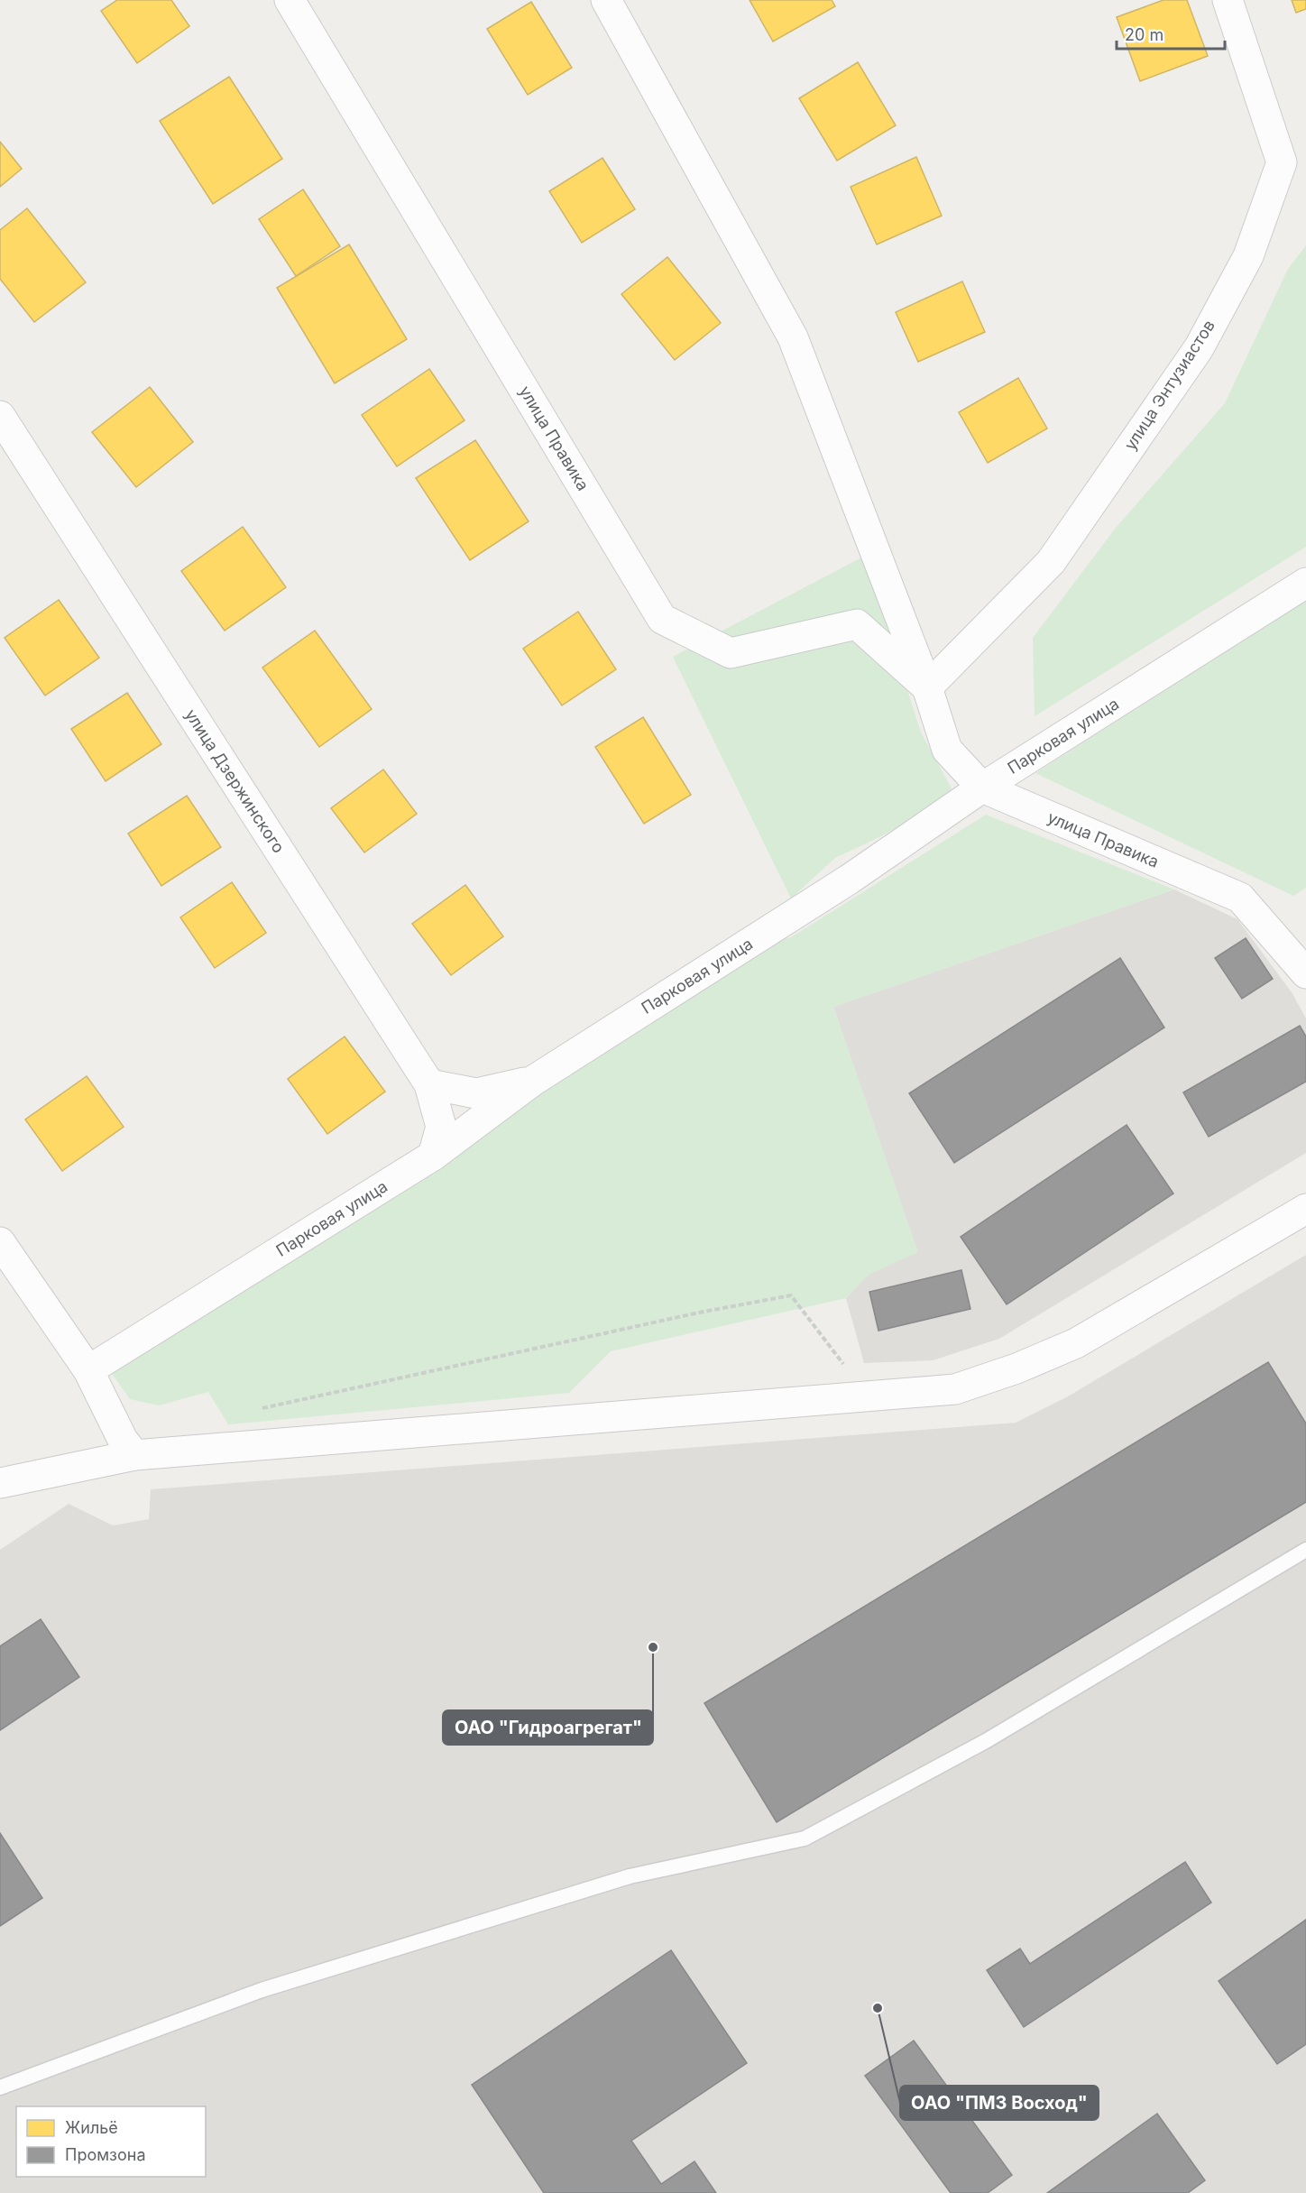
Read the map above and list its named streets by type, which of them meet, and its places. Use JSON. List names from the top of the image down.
{
  "streets": {
    "street": [
      "улица Энтузиастов",
      "улица Правика",
      "Парковая улица",
      "улица Дзержинского"
    ]
  },
  "crossings": [
    ["улица Энтузиастов", "улица Правика"],
    ["улица Правика", "Парковая улица"],
    ["Парковая улица", "улица Дзержинского"]
  ],
  "places": ["ОАО \"Гидроагрегат\"", "ОАО \"ПМЗ Восход\""],
  "legend": ["Жильё", "Промзона"],
  "scale_bar": "20 m"
}
